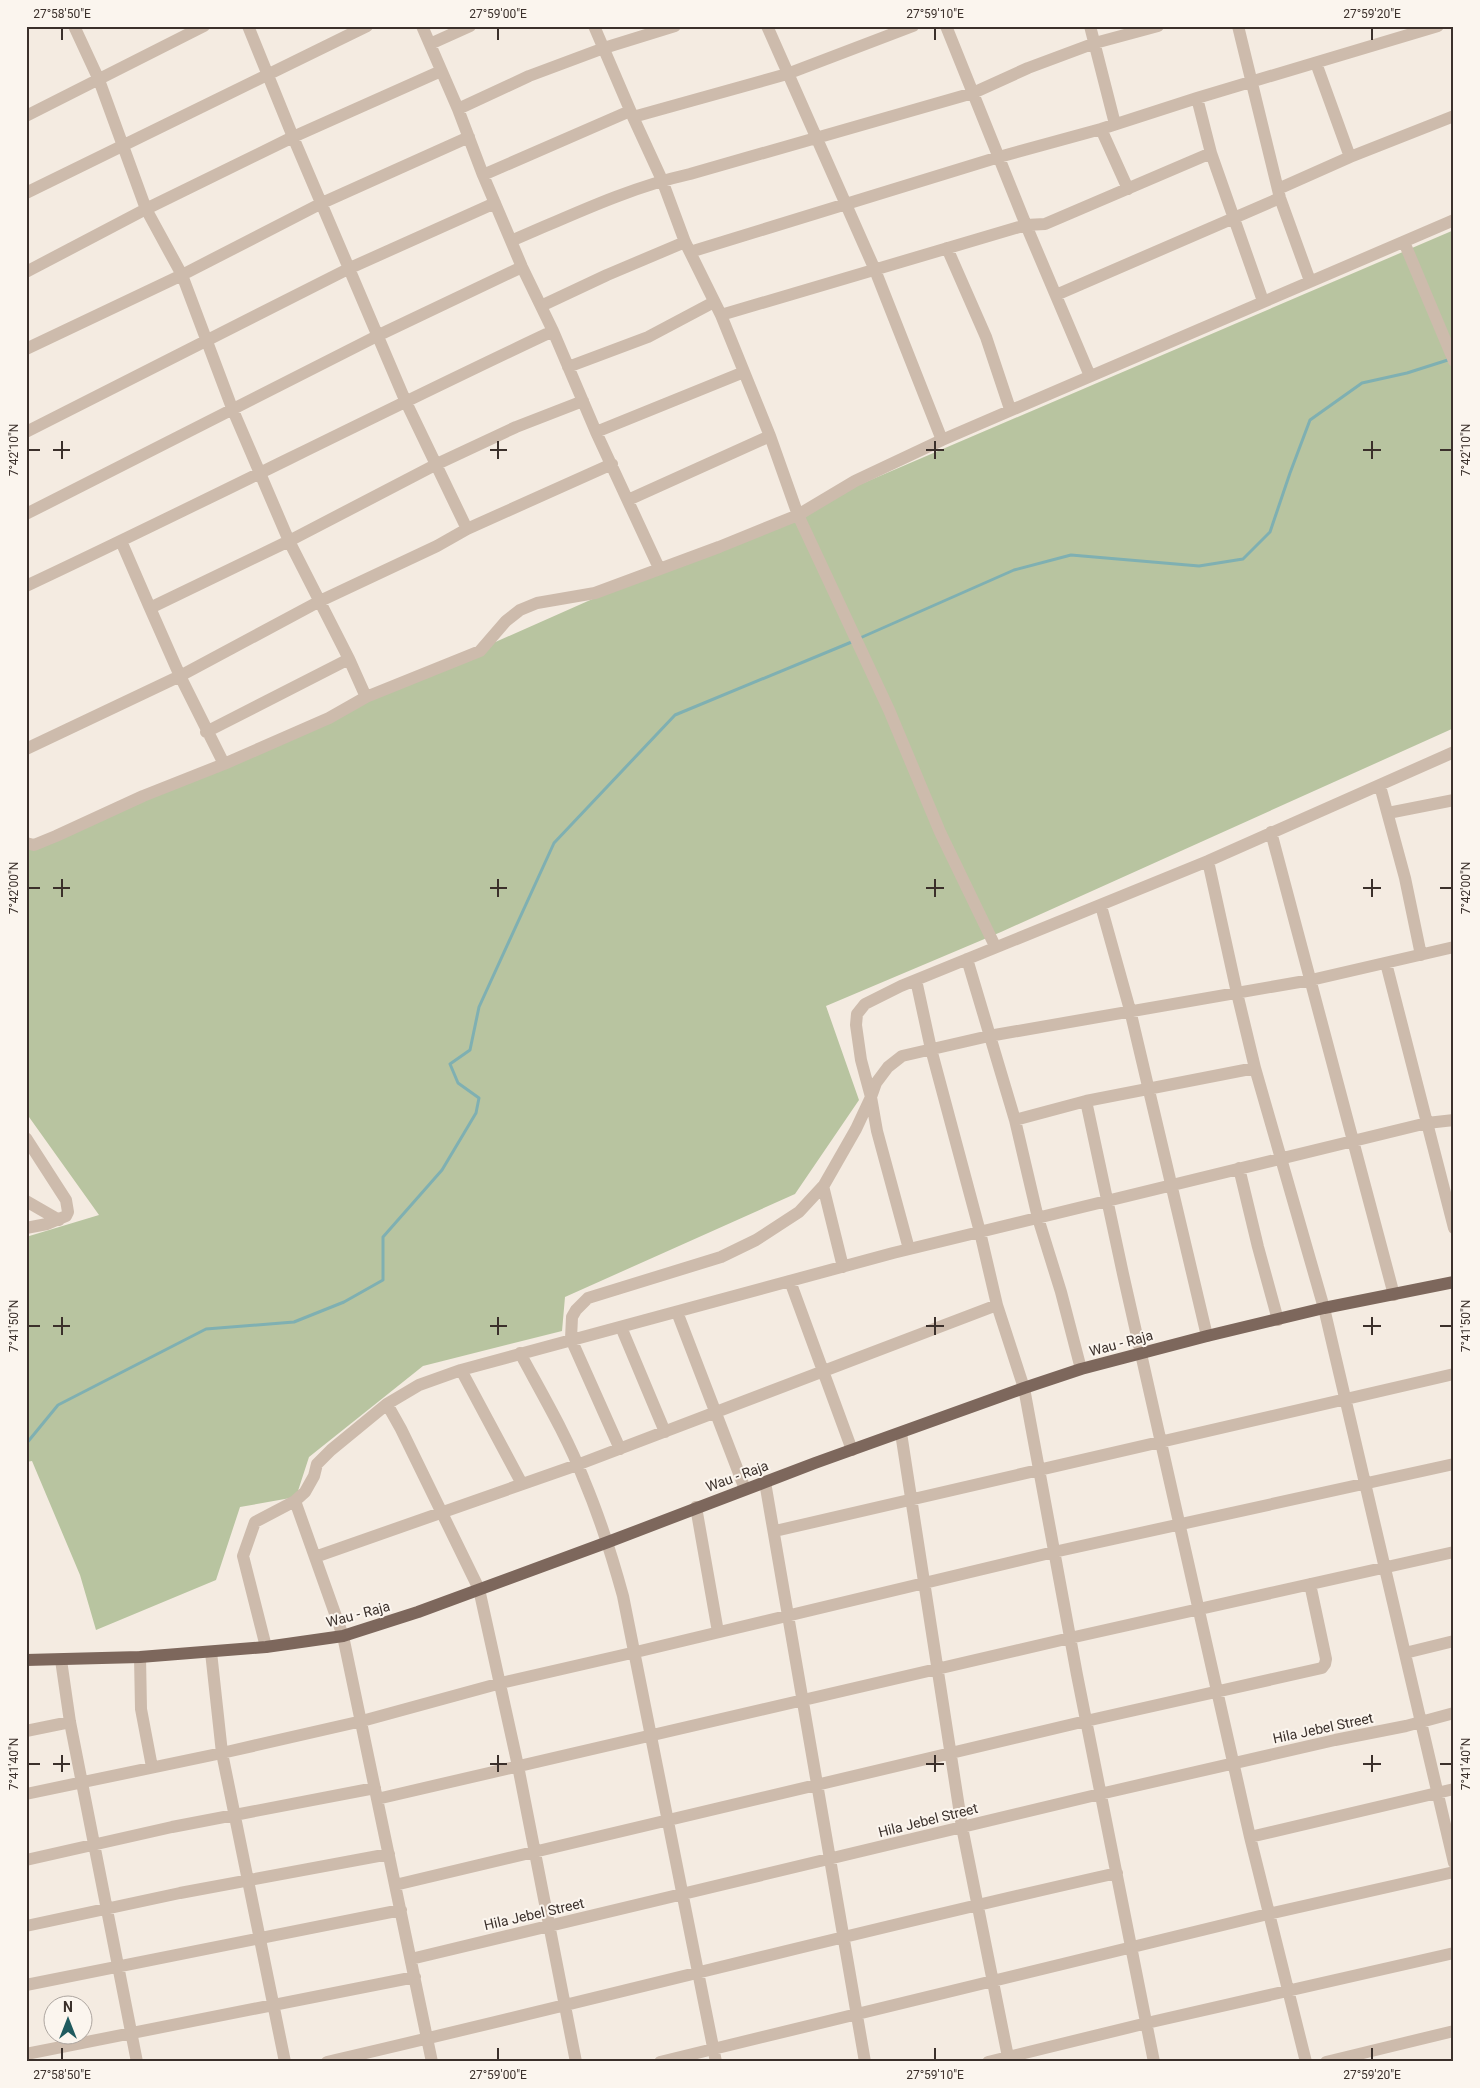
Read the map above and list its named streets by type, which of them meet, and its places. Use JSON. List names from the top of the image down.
{
  "streets": {
    "main road": ["Wau - Raja"],
    "street": ["Hila Jebel Street"]
  },
  "north": "top",
  "coordinates": [
    "27°58'50\"E",
    "27°59'00\"E",
    "27°59'10\"E",
    "27°59'20\"E",
    "7°42'10\"N",
    "7°42'00\"N",
    "7°41'50\"N",
    "7°41'40\"N"
  ]
}
